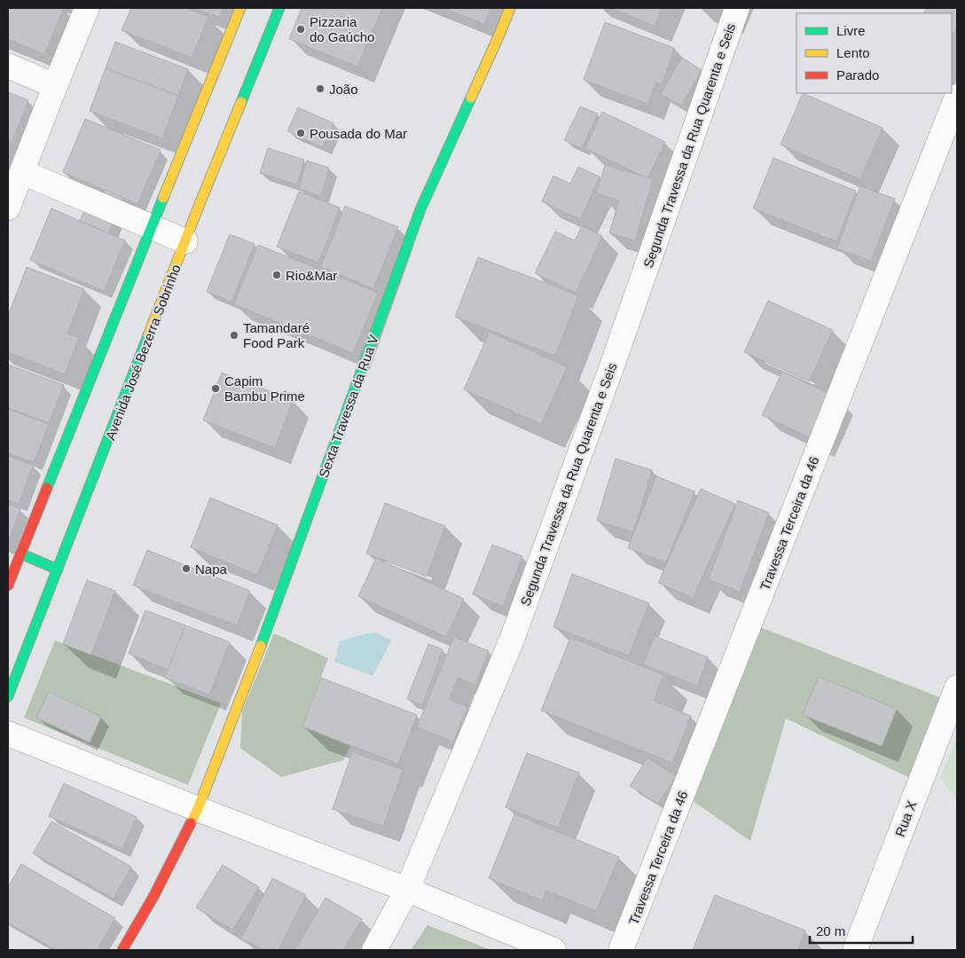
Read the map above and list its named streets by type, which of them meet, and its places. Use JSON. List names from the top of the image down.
{
  "streets": {
    "main road": ["Avenida José Bezerra Sobrinho", "Sexta Travessa da Rua V"],
    "street": ["Segunda Travessa da Rua Quarenta e Seis", "Travessa Terceira da 46", "Rua X"]
  },
  "places": [
    "Pizzaria do Gaúcho",
    "João",
    "Pousada do Mar",
    "Rio&Mar",
    "Tamandaré Food Park",
    "Capim Bambu Prime",
    "Napa"
  ],
  "legend": ["Livre", "Lento", "Parado"],
  "scale_bar": "20 m"
}
